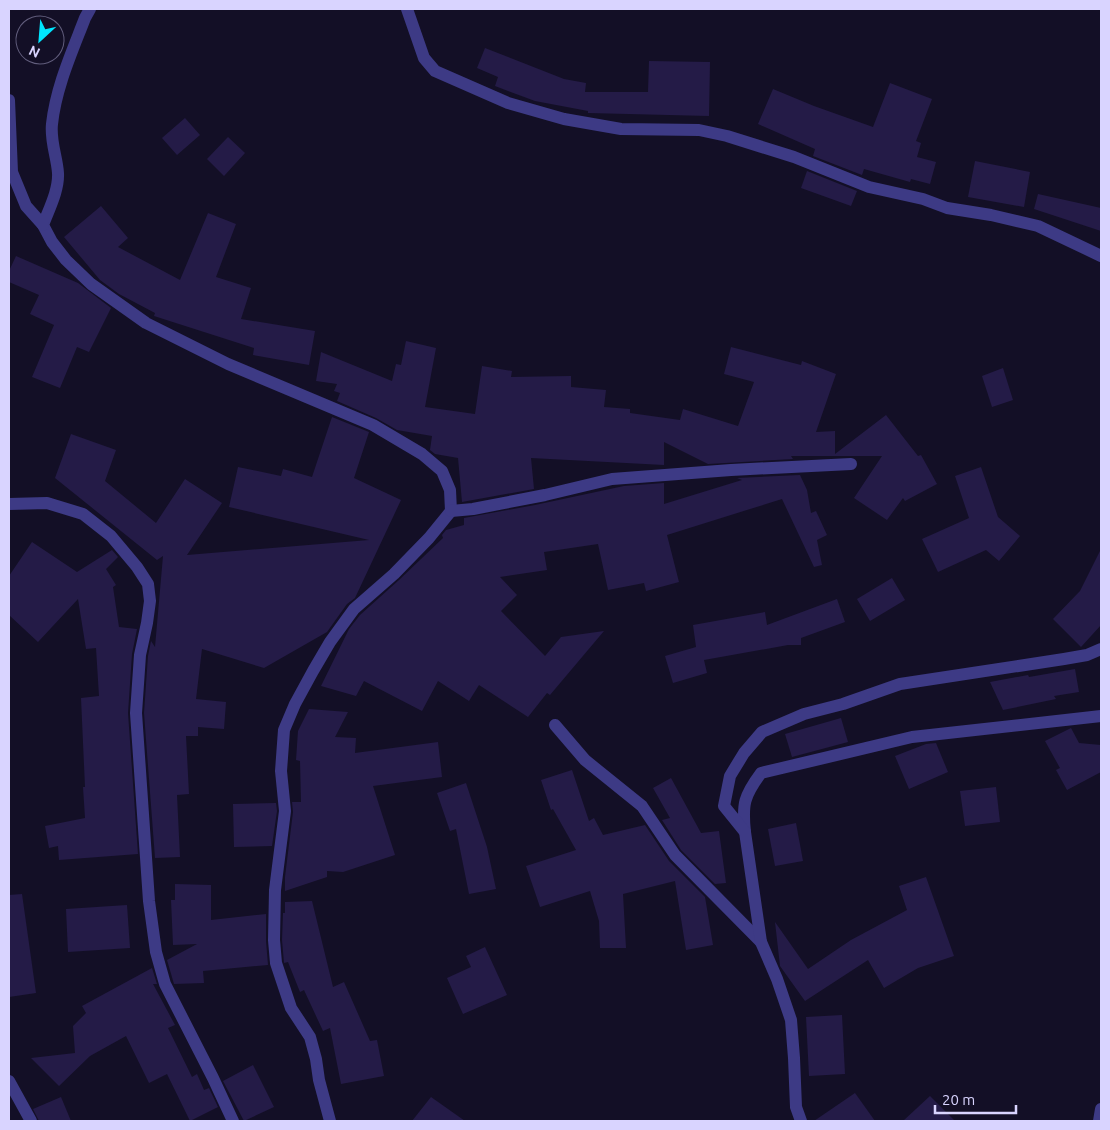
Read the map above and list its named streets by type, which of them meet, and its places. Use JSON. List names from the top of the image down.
{
  "scale_bar": "20 m",
  "north": "bottom left"
}
